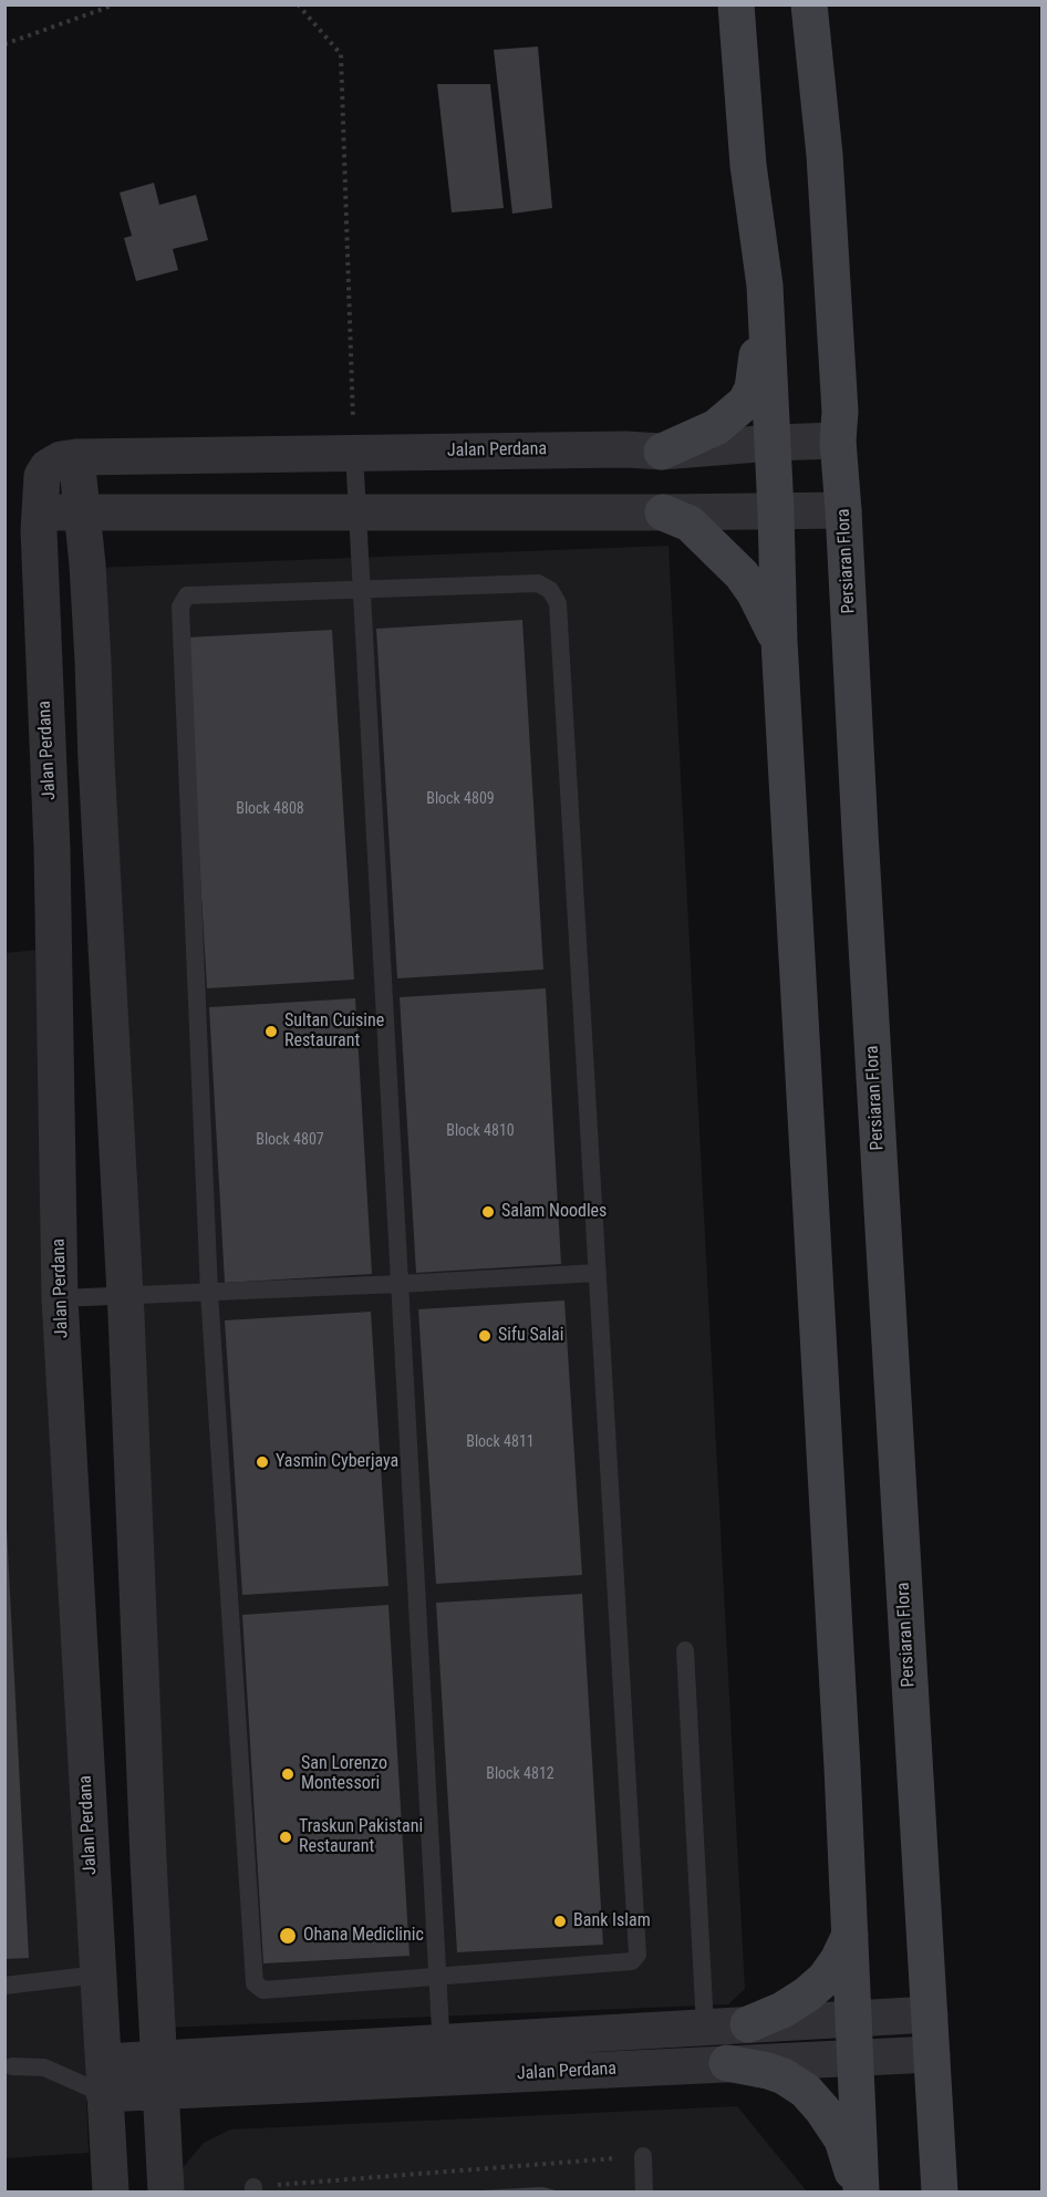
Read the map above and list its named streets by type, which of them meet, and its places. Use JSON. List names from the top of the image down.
{
  "streets": {
    "main road": ["Persiaran Flora"],
    "street": ["Jalan Perdana"]
  },
  "crossings": [
    ["Jalan Perdana", "Persiaran Flora"]
  ],
  "places": [
    "Sultan Cuisine Restaurant",
    "Salam Noodles",
    "Sifu Salai",
    "Yasmin Cyberjaya",
    "San Lorenzo Montessori",
    "Traskun Pakistani Restaurant",
    "Bank Islam",
    "Ohana Mediclinic"
  ],
  "house_numbers": [
    "Block 4809",
    "Block 4808",
    "Block 4810",
    "Block 4807",
    "Block 4811",
    "Block 4812"
  ]
}
